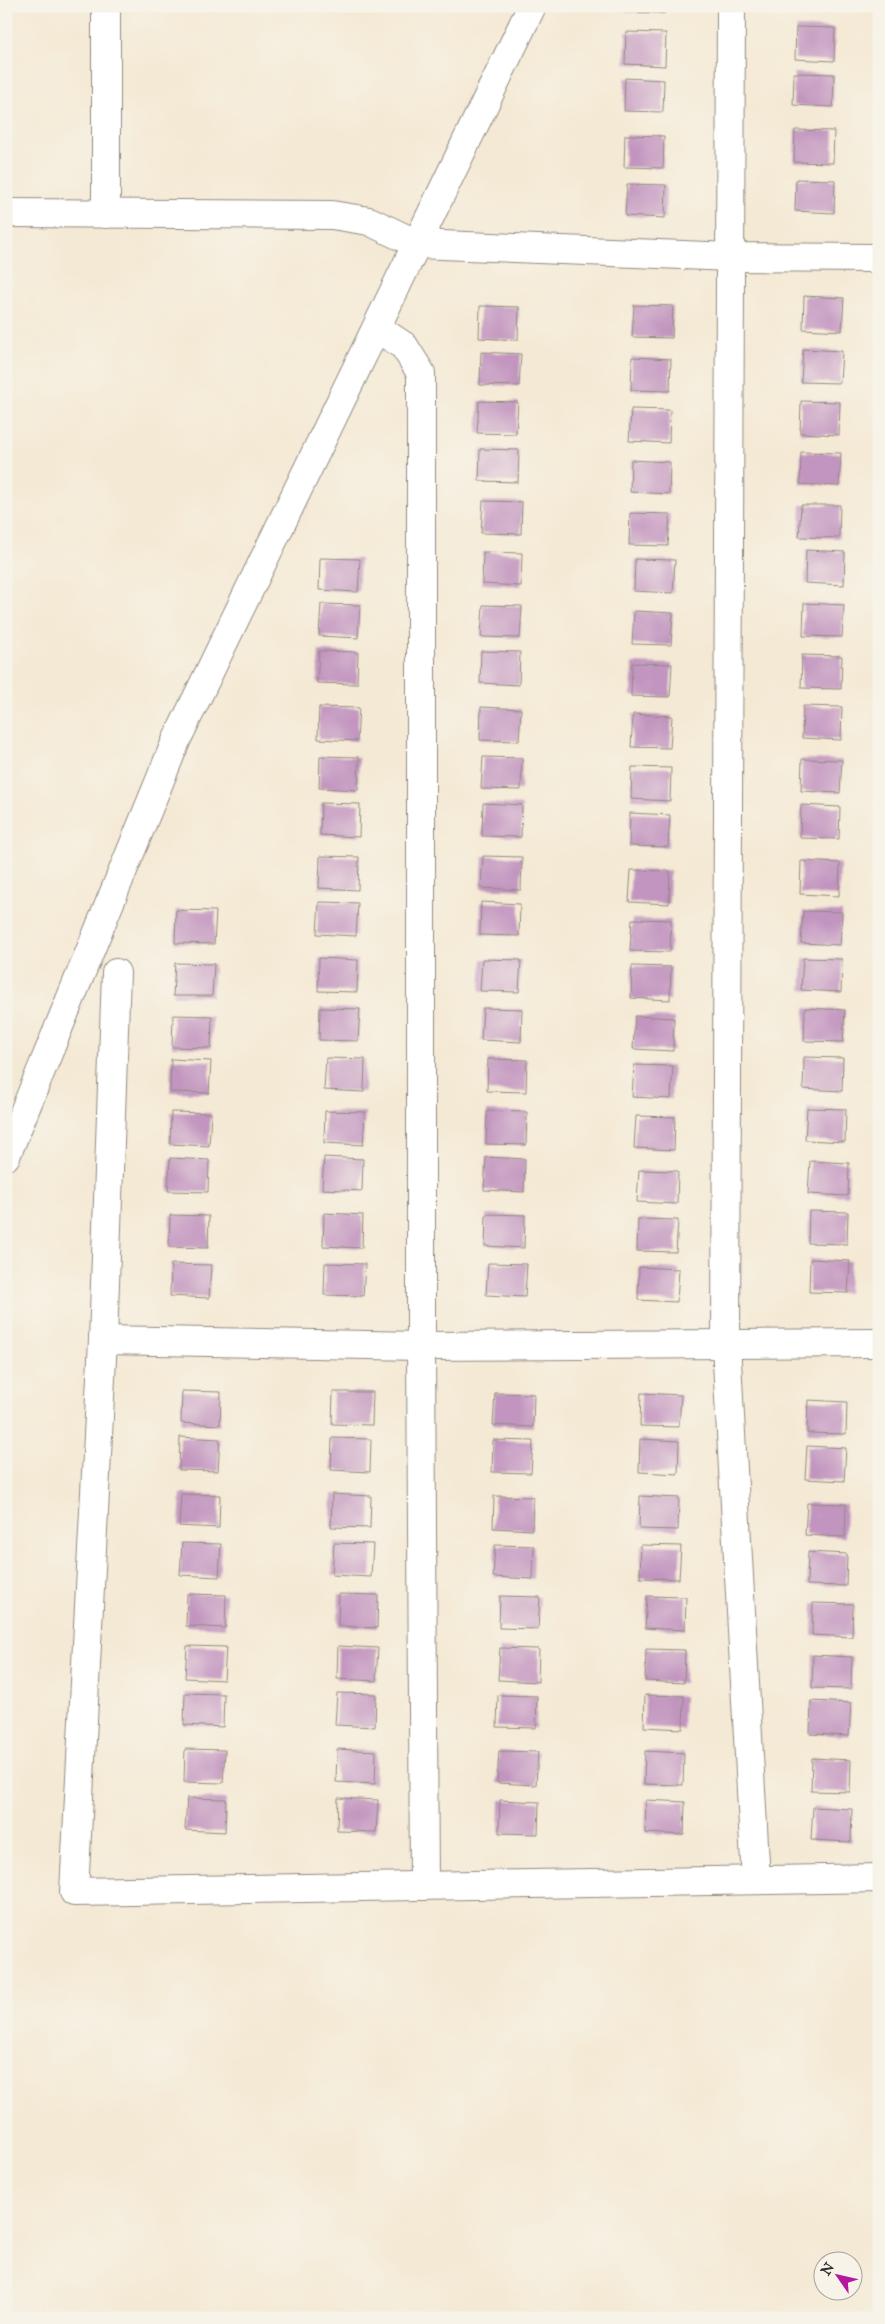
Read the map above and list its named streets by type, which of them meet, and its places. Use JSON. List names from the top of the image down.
{
  "north": "top left"
}
